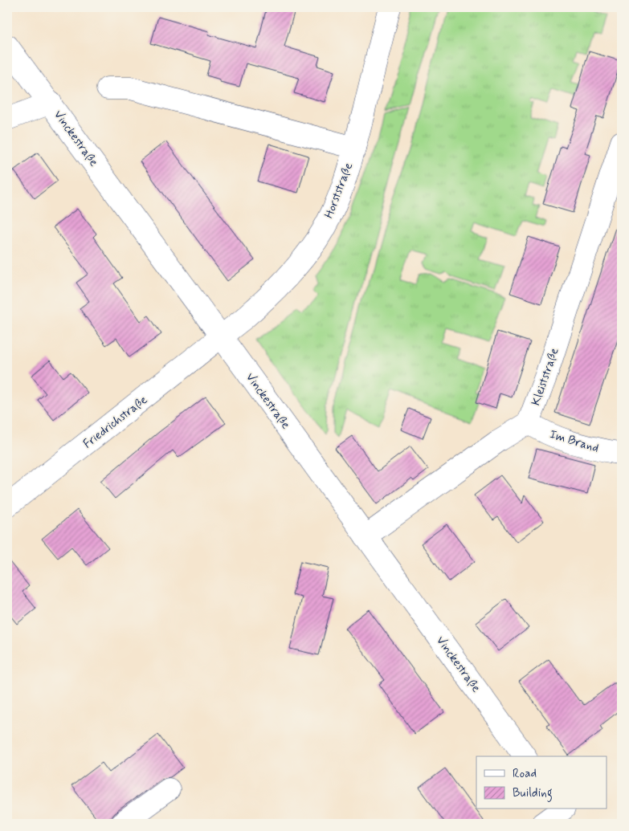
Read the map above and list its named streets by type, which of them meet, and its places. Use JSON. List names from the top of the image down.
{
  "streets": {
    "street": [
      "Vinckestraße",
      "Horststraße",
      "Kleiststraße",
      "Friedrichstraße",
      "Im Brand"
    ]
  },
  "crossings": [
    ["Vinckestraße", "Horststraße"],
    ["Vinckestraße", "Friedrichstraße"],
    ["Horststraße", "Friedrichstraße"],
    ["Kleiststraße", "Im Brand"]
  ],
  "legend": ["Road", "Building"]
}
